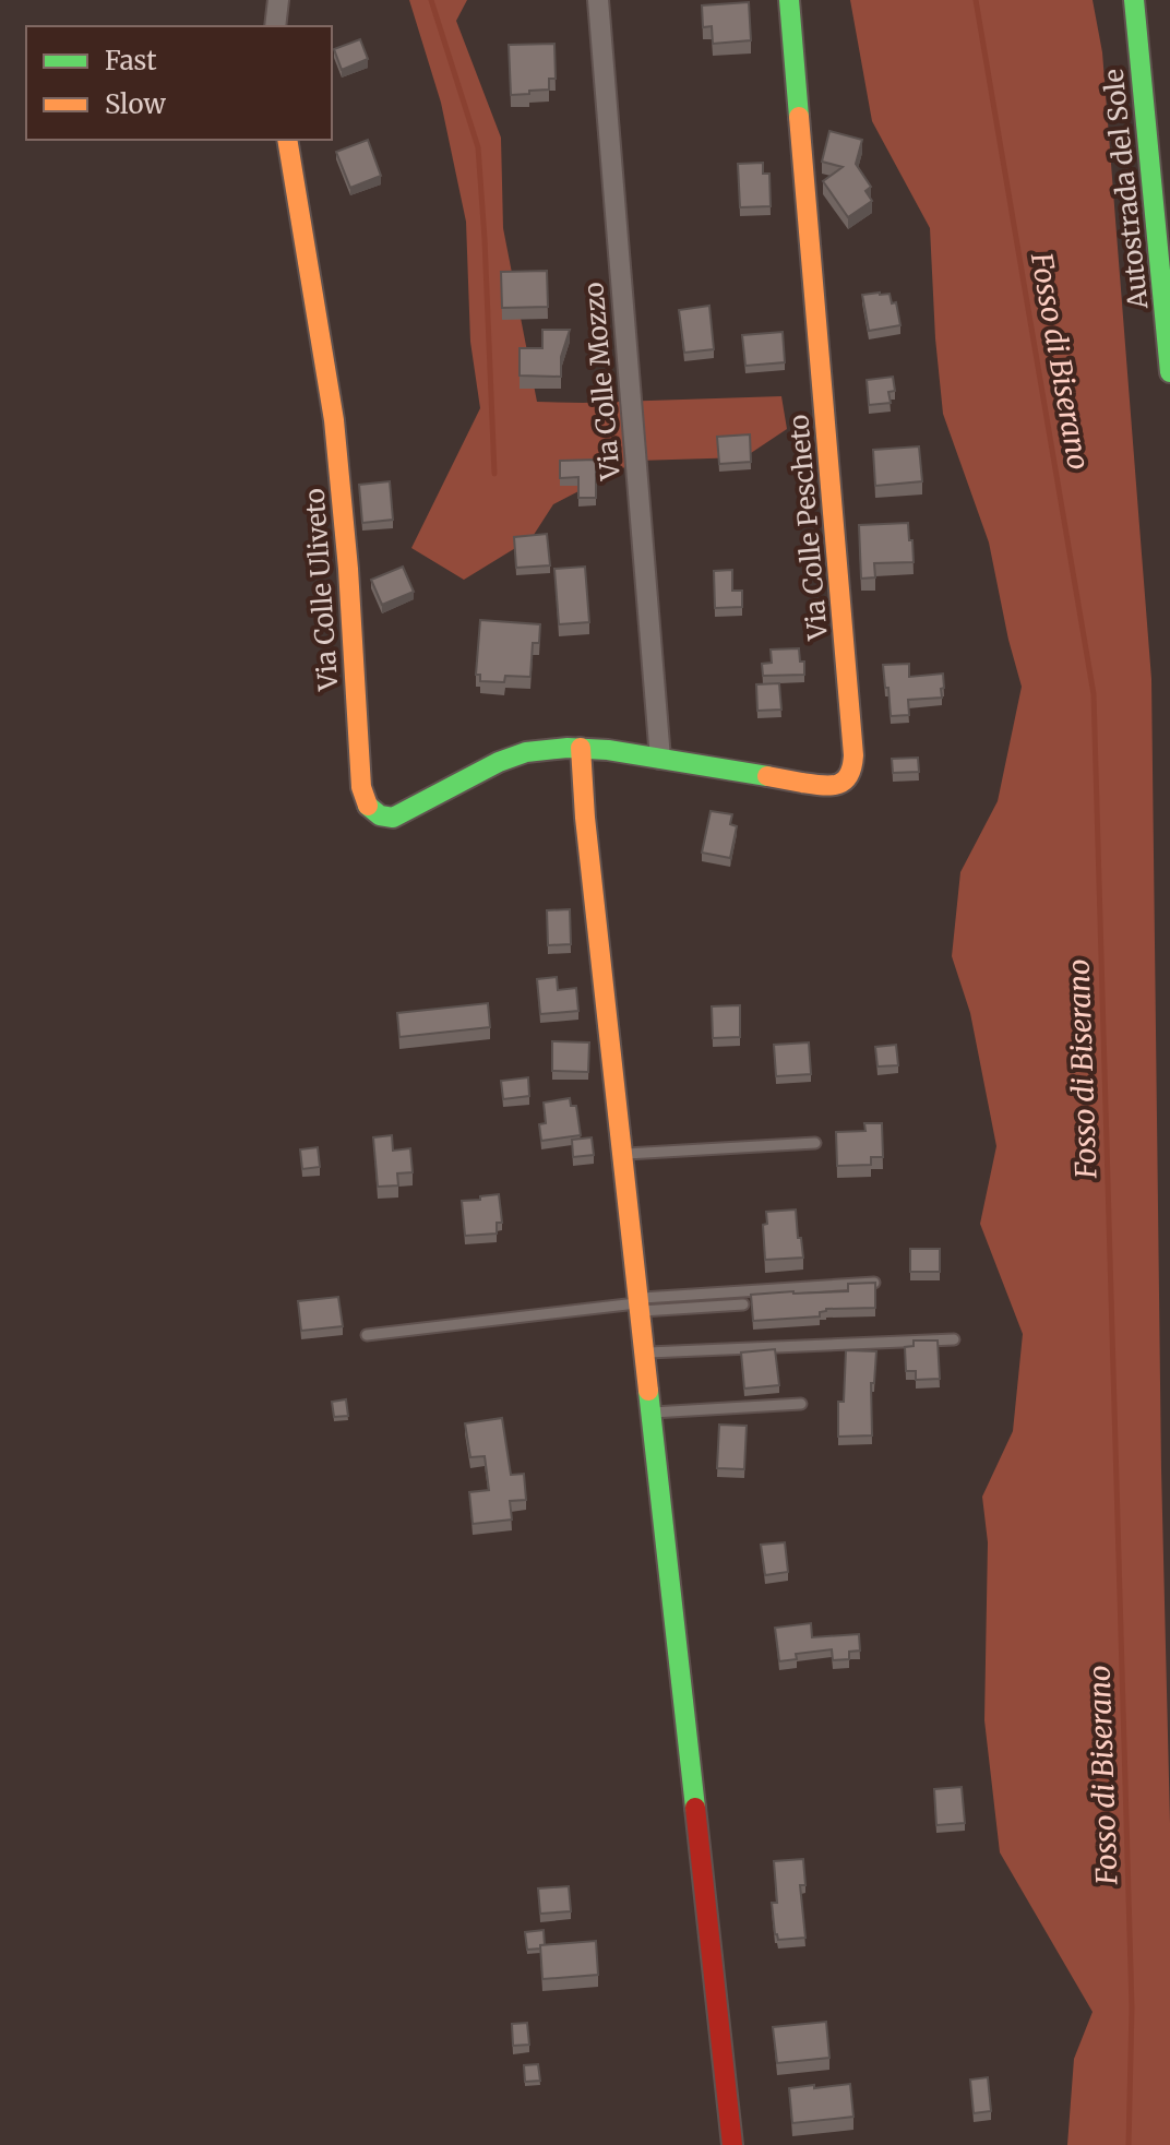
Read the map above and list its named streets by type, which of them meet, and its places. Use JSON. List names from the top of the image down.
{
  "streets": {
    "main road": ["Autostrada del Sole", "Via Colle Pescheto", "Via Colle Uliveto"],
    "street": ["Via Colle Mozzo"]
  },
  "crossings": [
    ["Via Colle Mozzo", "Via Colle Pescheto"],
    ["Via Colle Pescheto", "Via Colle Uliveto"]
  ],
  "water": ["Fosso di Biserano"],
  "legend": ["Fast", "Slow"]
}
